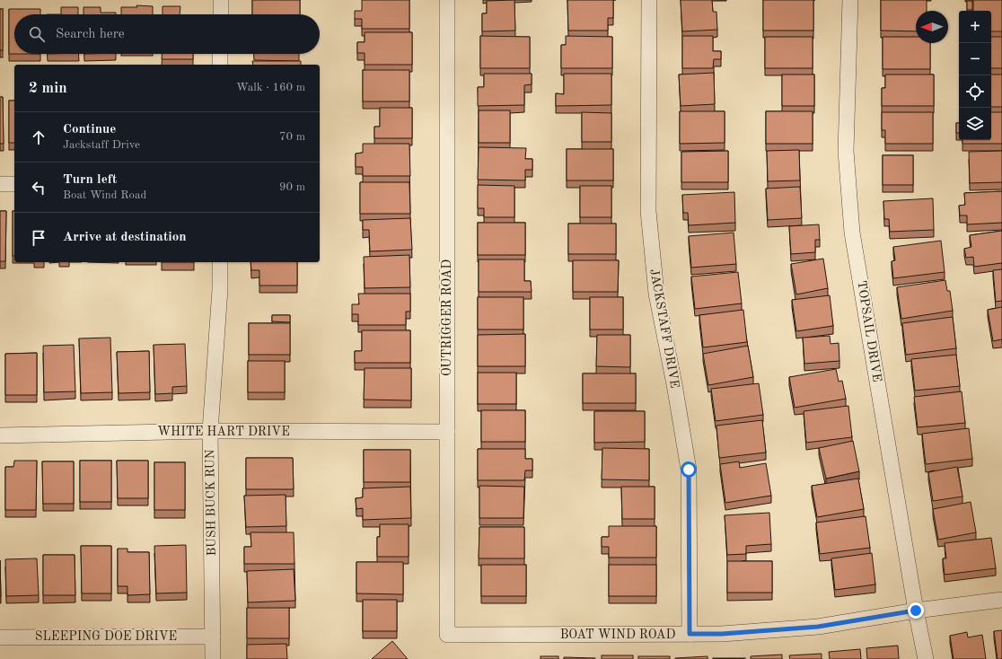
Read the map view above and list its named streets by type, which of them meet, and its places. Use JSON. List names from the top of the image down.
{
  "streets": {
    "street": [
      "OUTRIGGER ROAD",
      "JACKSTAFF DRIVE",
      "TOPSAIL DRIVE",
      "WHITE HART DRIVE",
      "BUSH BUCK RUN",
      "BOAT WIND ROAD",
      "SLEEPING DOE DRIVE"
    ]
  },
  "crossings": [
    ["OUTRIGGER ROAD", "WHITE HART DRIVE"],
    ["OUTRIGGER ROAD", "BOAT WIND ROAD"],
    ["JACKSTAFF DRIVE", "BOAT WIND ROAD"],
    ["TOPSAIL DRIVE", "BOAT WIND ROAD"],
    ["WHITE HART DRIVE", "BUSH BUCK RUN"],
    ["BUSH BUCK RUN", "SLEEPING DOE DRIVE"]
  ],
  "north": "left",
  "page": {
    "map_buttons": ["+", "−"],
    "search": "Search here",
    "heading": ["2 min", "Walk · 160 m"],
    "list": [
      ["Continue", "Jackstaff Drive", "70 m"],
      ["Turn left", "Boat Wind Road", "90 m"],
      "Arrive at destination"
    ]
  }
}
